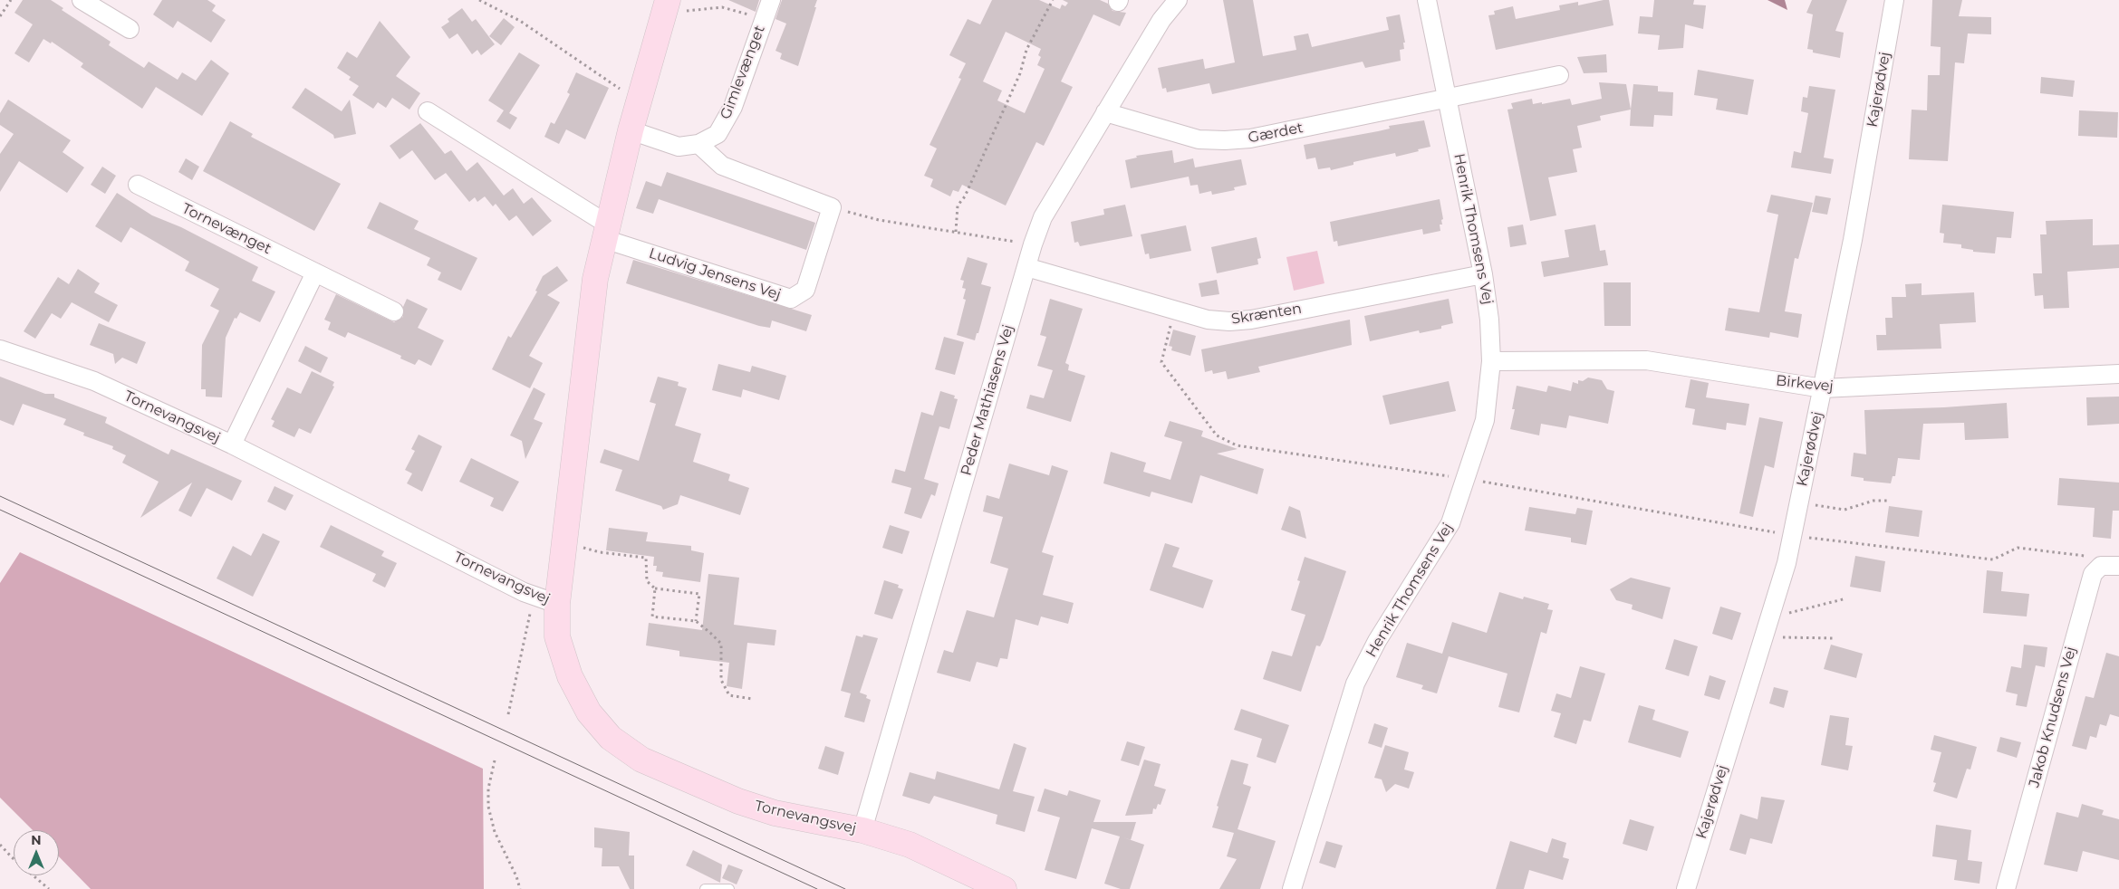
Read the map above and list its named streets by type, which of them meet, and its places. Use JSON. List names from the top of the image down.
{
  "streets": {
    "street": [
      "Gimlevænget",
      "Kajerødvej",
      "Gærdet",
      "Tornevænget",
      "Henrik Thomsens Vej",
      "Ludvig Jensens Vej",
      "Skrænten",
      "Birkevej",
      "Peder Mathiasens Vej",
      "Tornevangsvej",
      "Jakob Knudsens Vej"
    ]
  },
  "crossings": [
    ["Kajerødvej", "Birkevej"],
    ["Gærdet", "Henrik Thomsens Vej"],
    ["Gærdet", "Peder Mathiasens Vej"],
    ["Henrik Thomsens Vej", "Skrænten"],
    ["Henrik Thomsens Vej", "Birkevej"],
    ["Skrænten", "Peder Mathiasens Vej"],
    ["Peder Mathiasens Vej", "Tornevangsvej"]
  ],
  "north": "top"
}
